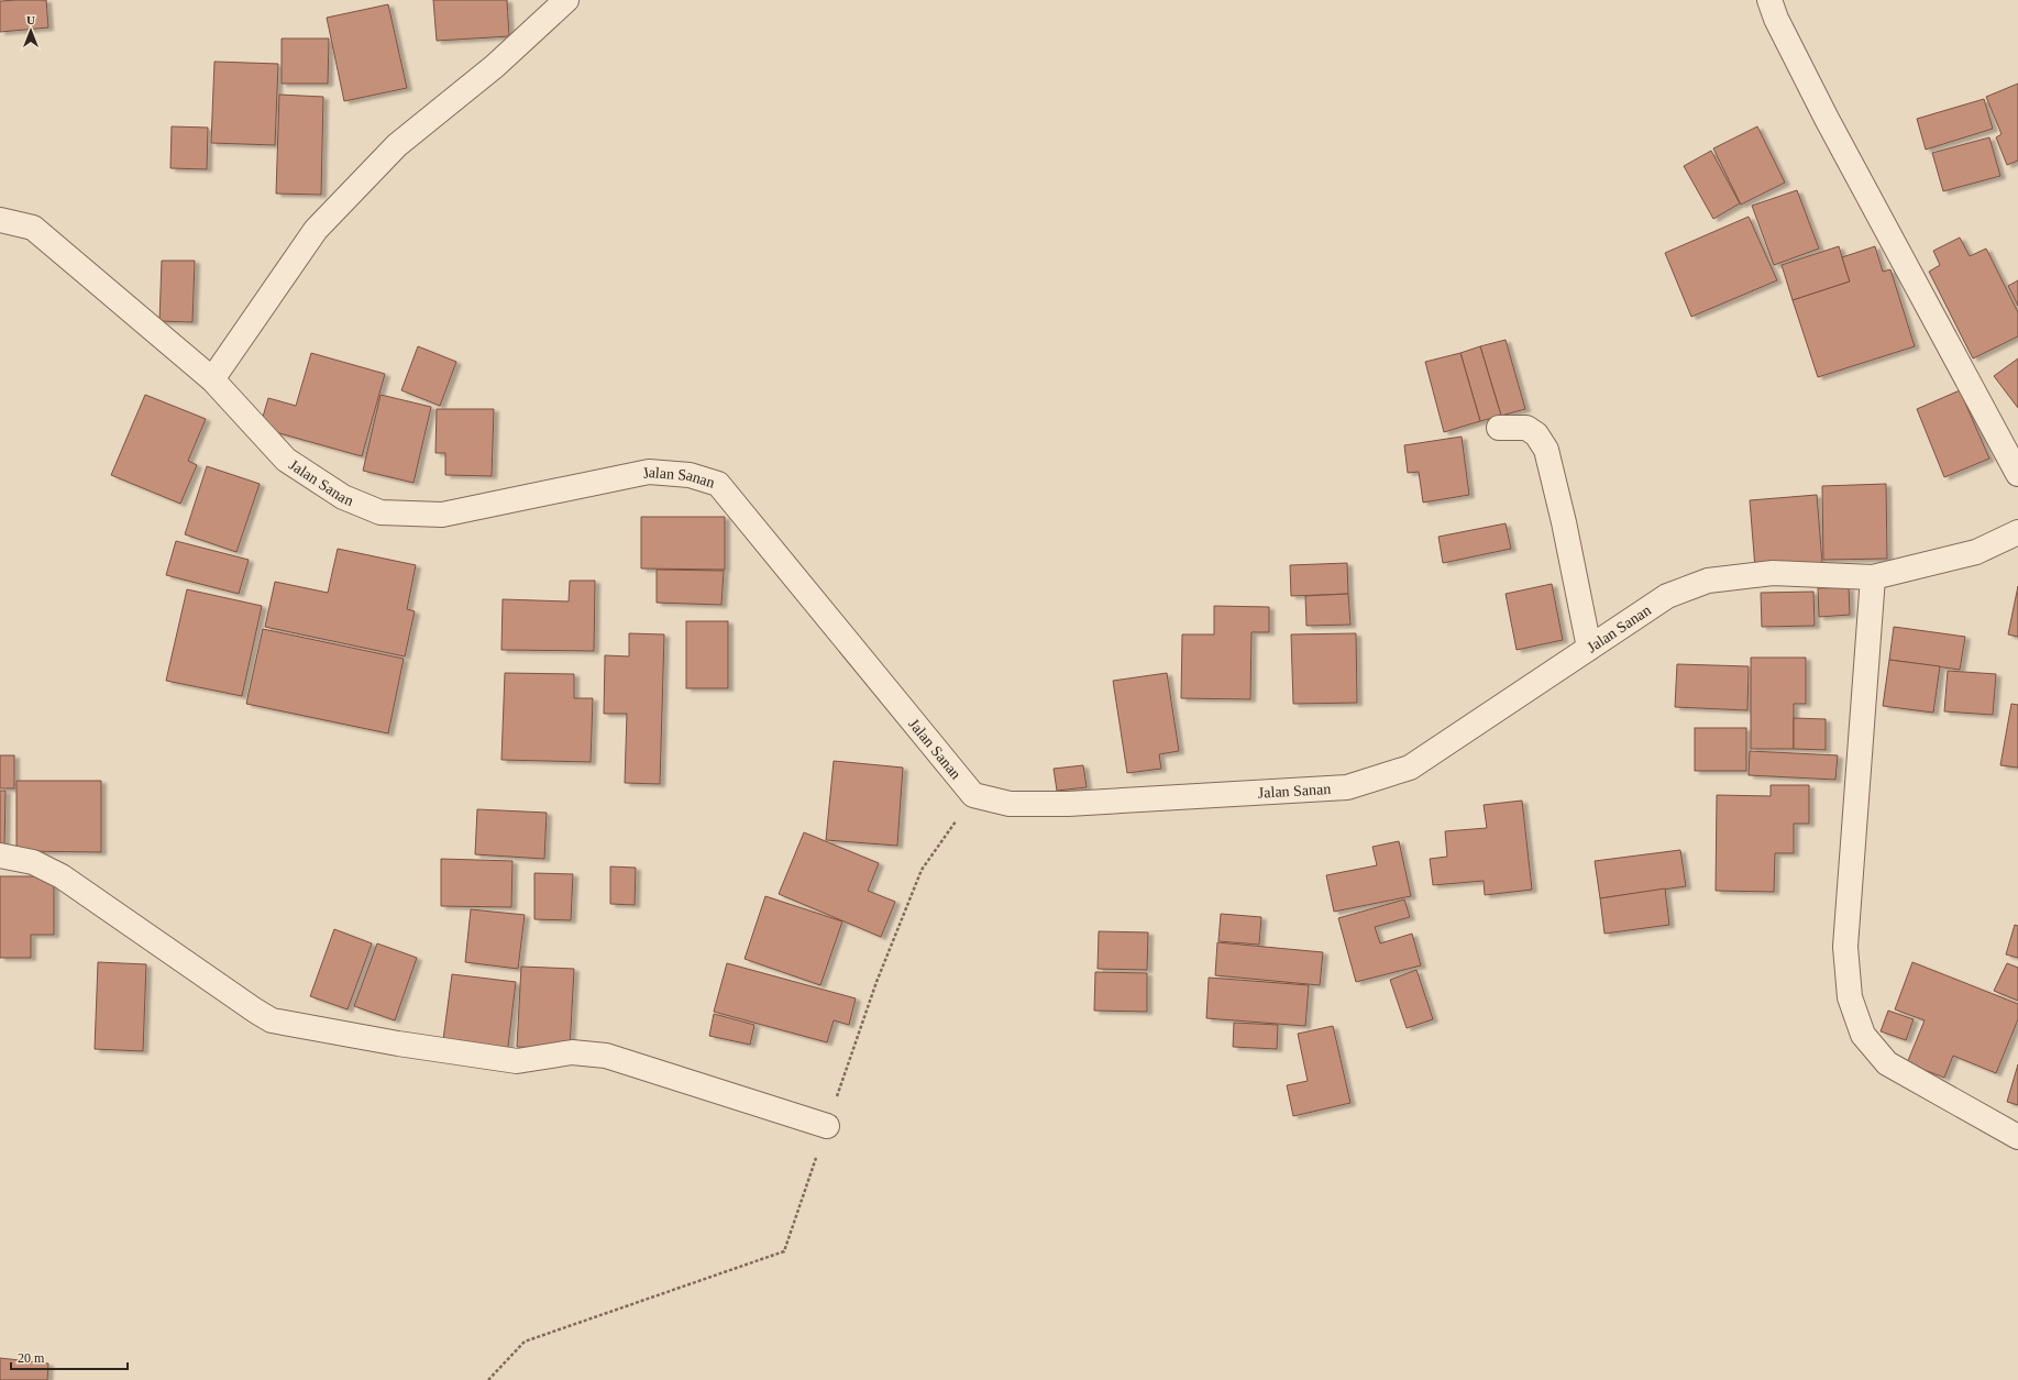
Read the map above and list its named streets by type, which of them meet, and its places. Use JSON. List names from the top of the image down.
{
  "streets": {
    "street": ["Jalan Sanan"]
  },
  "scale_bar": "20 m",
  "north": "top"
}
